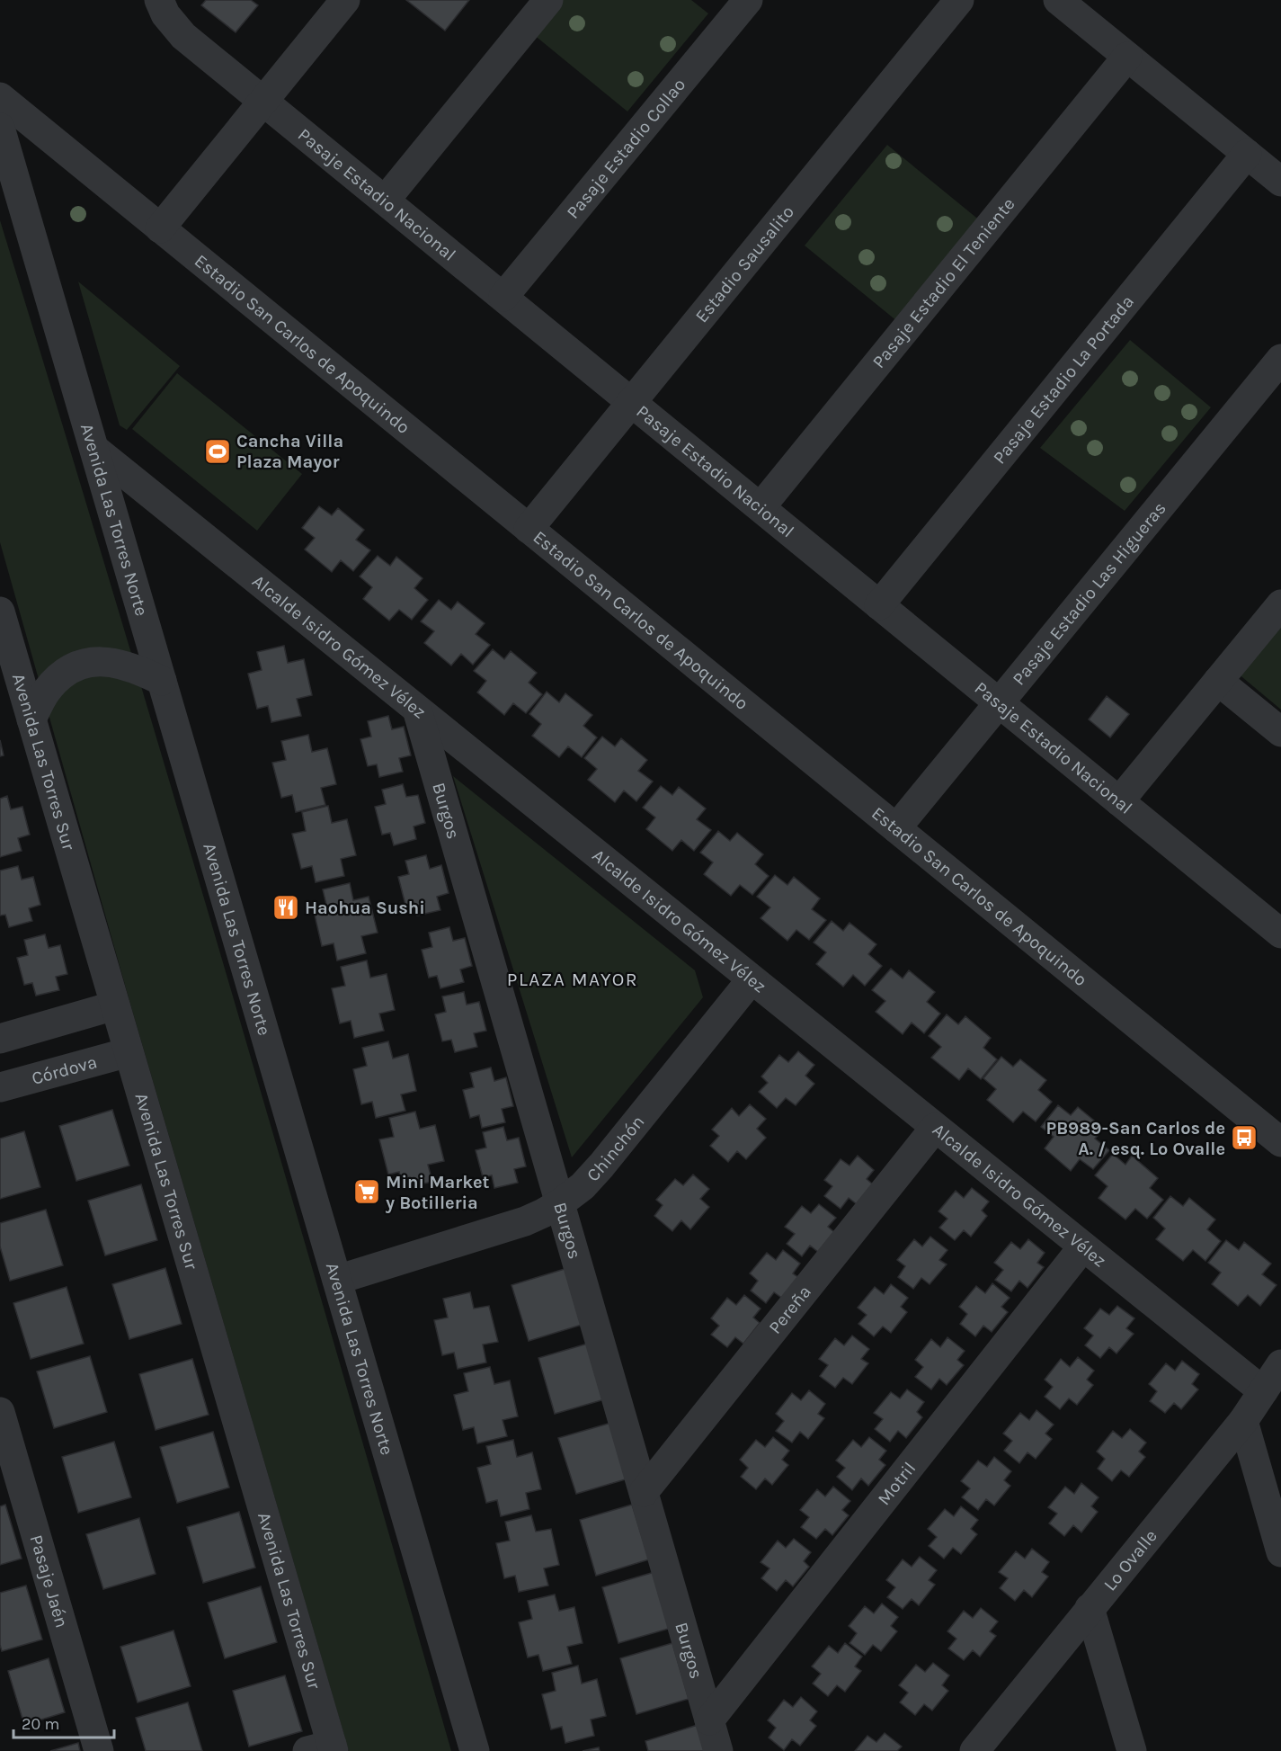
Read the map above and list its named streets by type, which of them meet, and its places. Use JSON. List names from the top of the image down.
{
  "streets": {
    "street": [
      "Pasaje Estadio Collao",
      "Pasaje Estadio Nacional",
      "Estadio Sausalito",
      "Pasaje Estadio El Teniente",
      "Estadio San Carlos de Apoquindo",
      "Pasaje Estadio La Portada",
      "Avenida Las Torres Norte",
      "Pasaje Estadio Las Higueras",
      "Alcalde Isidro Gómez Vélez",
      "Avenida Las Torres Sur",
      "Burgos",
      "Córdova",
      "Chinchón",
      "Pereña",
      "Motril",
      "Lo Ovalle",
      "Pasaje Jaén"
    ]
  },
  "crossings": [
    ["Pasaje Estadio Collao", "Pasaje Estadio Nacional"],
    ["Pasaje Estadio Nacional", "Estadio Sausalito"],
    ["Pasaje Estadio Nacional", "Pasaje Estadio El Teniente"],
    ["Pasaje Estadio Nacional", "Pasaje Estadio La Portada"],
    ["Pasaje Estadio Nacional", "Pasaje Estadio Las Higueras"],
    ["Estadio Sausalito", "Estadio San Carlos de Apoquindo"],
    ["Estadio San Carlos de Apoquindo", "Pasaje Estadio Las Higueras"],
    ["Avenida Las Torres Norte", "Alcalde Isidro Gómez Vélez"],
    ["Avenida Las Torres Norte", "Chinchón"],
    ["Alcalde Isidro Gómez Vélez", "Burgos"],
    ["Alcalde Isidro Gómez Vélez", "Chinchón"],
    ["Alcalde Isidro Gómez Vélez", "Pereña"],
    ["Alcalde Isidro Gómez Vélez", "Motril"],
    ["Alcalde Isidro Gómez Vélez", "Lo Ovalle"],
    ["Avenida Las Torres Sur", "Córdova"],
    ["Burgos", "Chinchón"],
    ["Burgos", "Pereña"],
    ["Burgos", "Motril"]
  ],
  "districts": ["PLAZA MAYOR"],
  "places": {
    "sports": ["Cancha Villa Plaza Mayor"],
    "restaurant": ["Haohua Sushi"],
    "bus stop": ["PB989-San Carlos de A. / esq. Lo Ovalle"],
    "supermarket": ["Mini Market y Botilleria"]
  },
  "scale_bar": "20 m"
}
